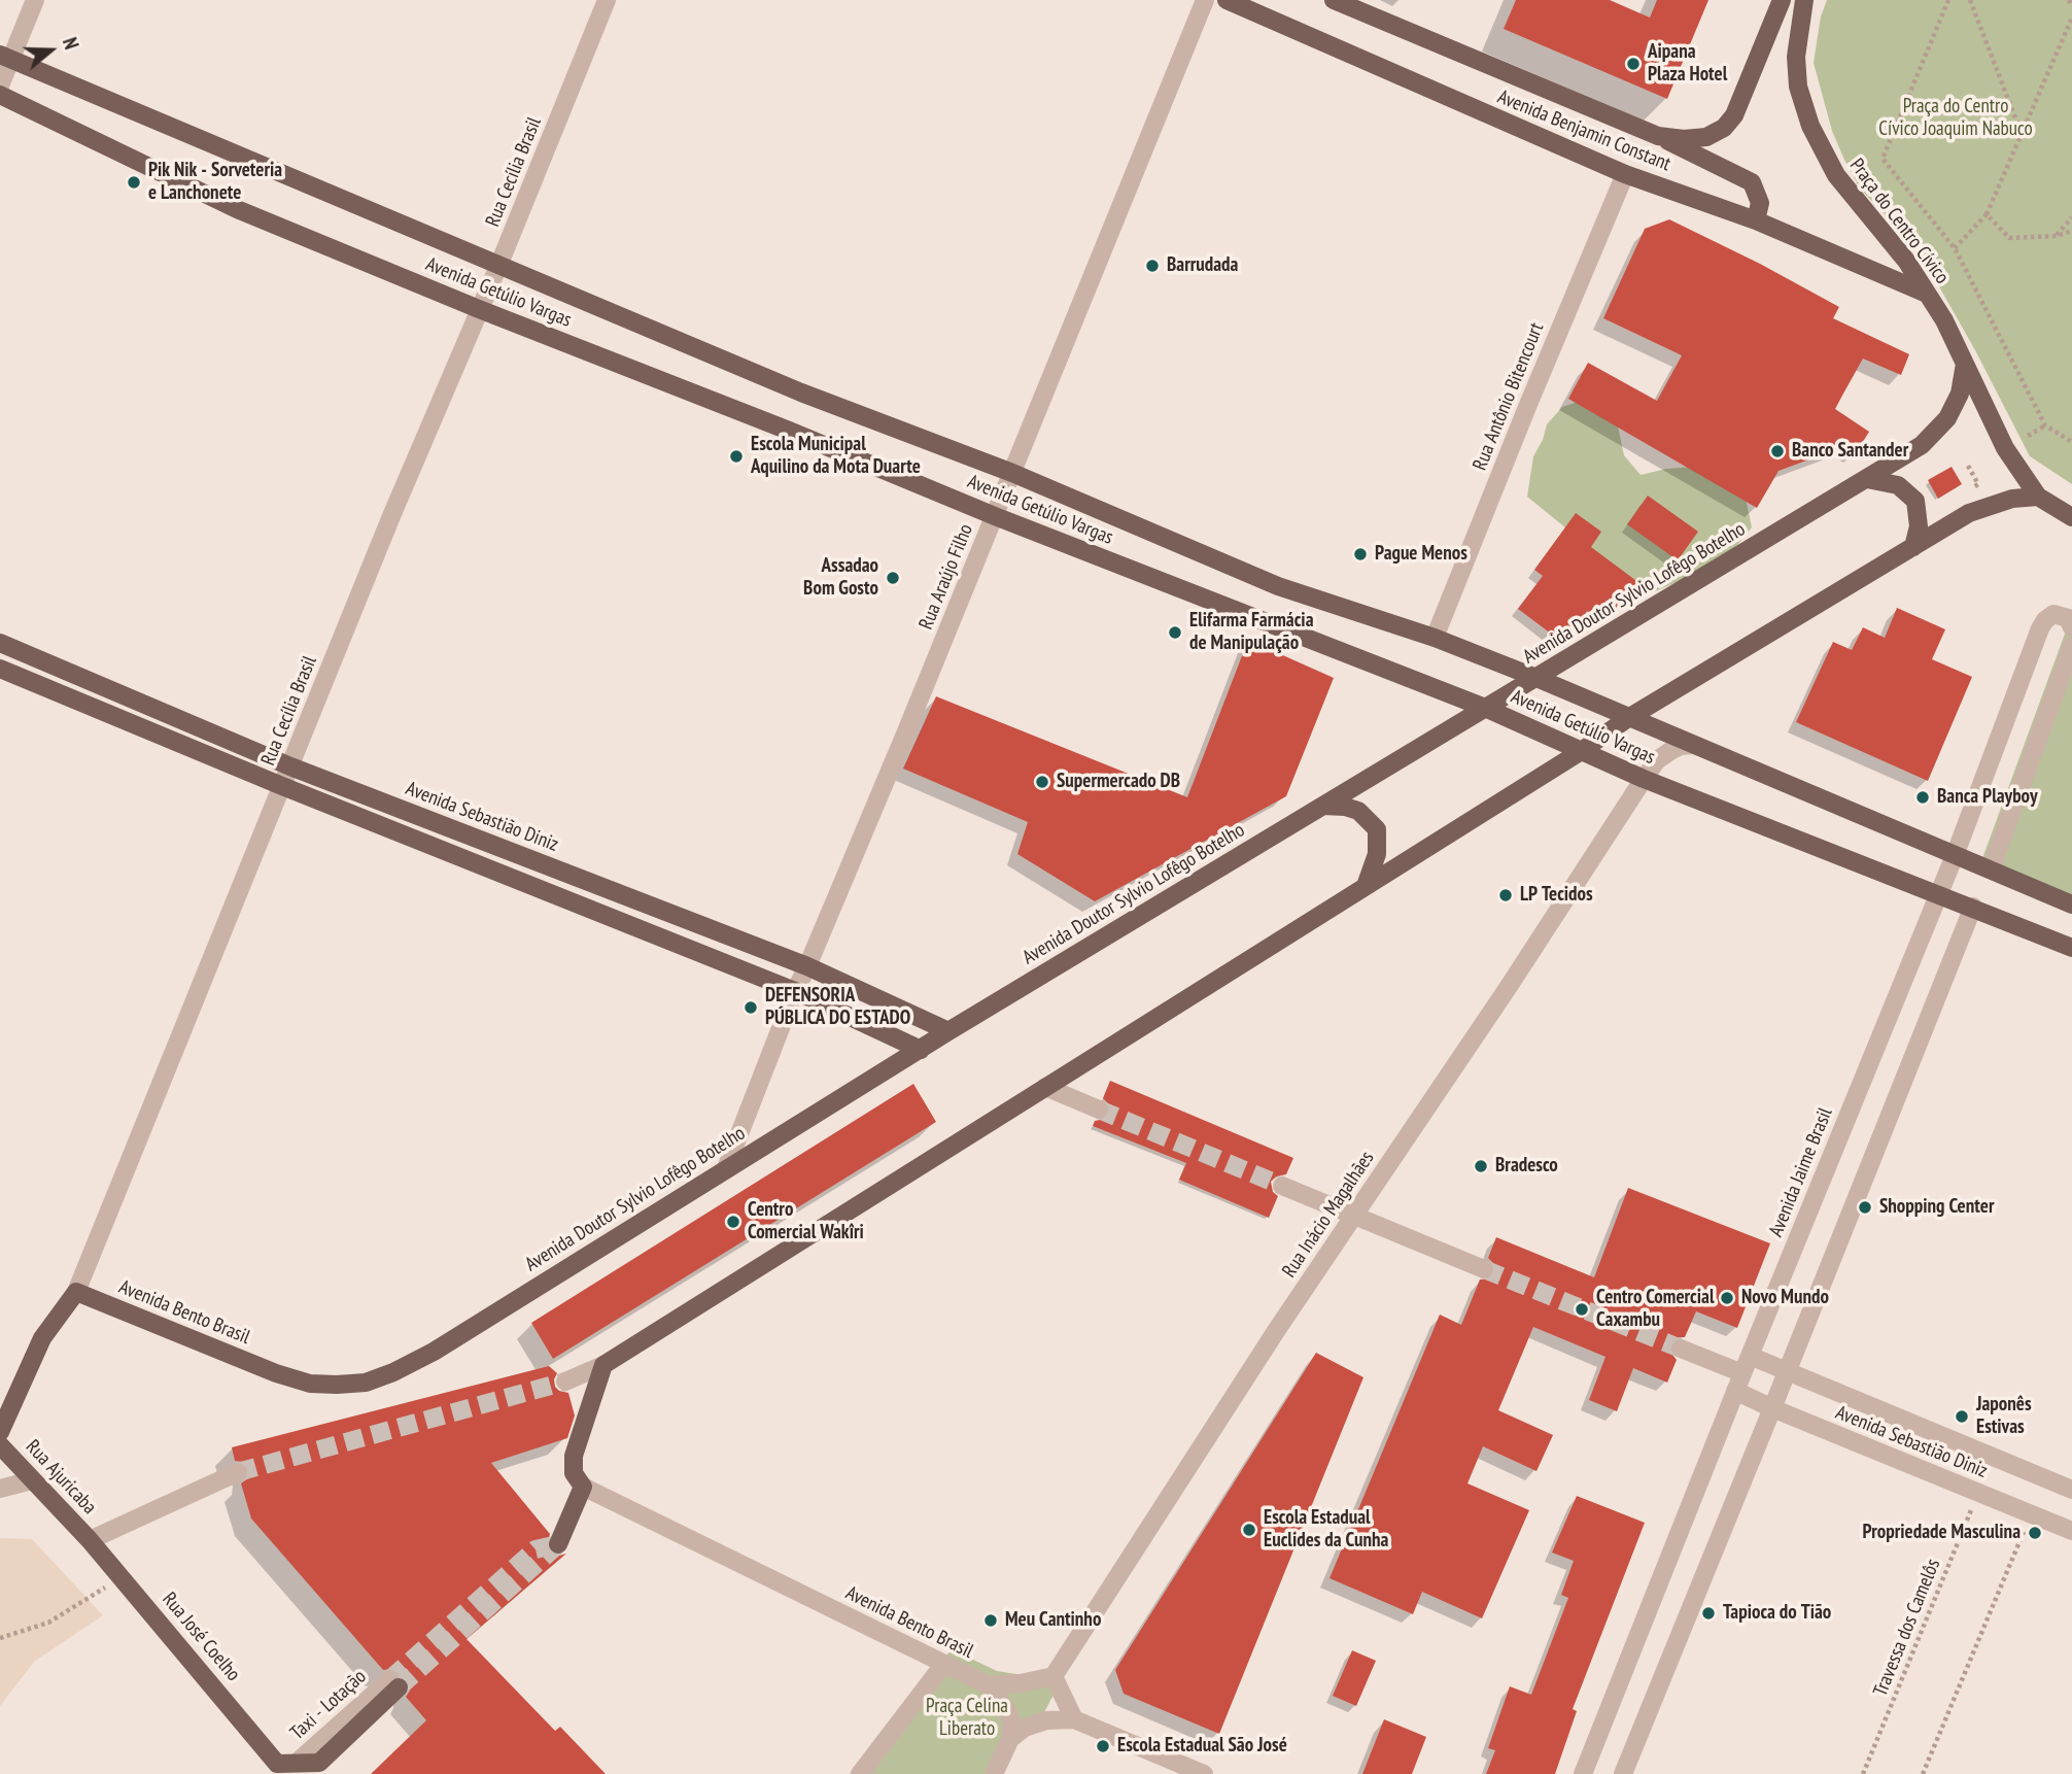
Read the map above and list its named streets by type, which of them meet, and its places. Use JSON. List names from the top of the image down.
{
  "streets": {
    "main road": [
      "Avenida Benjamin Constant",
      "Rua Cecília Brasil",
      "Praça do Centro Cívico",
      "Avenida Getúlio Vargas",
      "Avenida Doutor Sylvio Lofêgo Botelho",
      "Avenida Sebastião Diniz",
      "Avenida Bento Brasil",
      "Rua Ajuricaba",
      "Rua José Coelho"
    ],
    "street": [
      "Rua Antônio Bitencourt",
      "Rua Araújo Filho",
      "Avenida Jaime Brasil",
      "Rua Inácio Magalhães",
      "Taxi - Lotação"
    ],
    "path": ["Travessa dos Camelôs"]
  },
  "crossings": [
    ["Avenida Benjamin Constant", "Praça do Centro Cívico"],
    ["Avenida Benjamin Constant", "Rua Antônio Bitencourt"],
    ["Rua Cecília Brasil", "Avenida Getúlio Vargas"],
    ["Rua Cecília Brasil", "Avenida Sebastião Diniz"],
    ["Rua Cecília Brasil", "Avenida Bento Brasil"],
    ["Praça do Centro Cívico", "Avenida Doutor Sylvio Lofêgo Botelho"],
    ["Avenida Getúlio Vargas", "Rua Antônio Bitencourt"],
    ["Avenida Getúlio Vargas", "Rua Araújo Filho"],
    ["Avenida Getúlio Vargas", "Avenida Doutor Sylvio Lofêgo Botelho"],
    ["Avenida Getúlio Vargas", "Avenida Jaime Brasil"],
    ["Avenida Getúlio Vargas", "Rua Inácio Magalhães"],
    ["Rua Araújo Filho", "Avenida Doutor Sylvio Lofêgo Botelho"],
    ["Rua Araújo Filho", "Avenida Sebastião Diniz"],
    ["Avenida Doutor Sylvio Lofêgo Botelho", "Avenida Sebastião Diniz"],
    ["Avenida Doutor Sylvio Lofêgo Botelho", "Avenida Bento Brasil"],
    ["Avenida Sebastião Diniz", "Avenida Jaime Brasil"],
    ["Avenida Sebastião Diniz", "Travessa dos Camelôs"],
    ["Rua Inácio Magalhães", "Avenida Bento Brasil"],
    ["Rua Ajuricaba", "Rua José Coelho"]
  ],
  "parks": ["Praça do Centro Cívico Joaquim Nabuco", "Praça Celina Liberato"],
  "places": [
    "Aipana Plaza Hotel",
    "Pik Nik - Sorveteria e Lanchonete",
    "Barrudada",
    "Banco Santander",
    "Escola Municipal Aquilino da Mota Duarte",
    "Pague Menos",
    "Assadao Bom Gosto",
    "Elifarma Farmácia de Manipulação",
    "Supermercado DB",
    "Banca Playboy",
    "LP Tecidos",
    "DEFENSORIA PÚBLICA DO ESTADO",
    "Bradesco",
    "Shopping Center",
    "Centro Comercial Wakîri",
    "Novo Mundo",
    "Centro Comercial Caxambu",
    "Japonês Estivas",
    "Escola Estadual Euclides da Cunha",
    "Propriedade Masculina",
    "Tapioca do Tião",
    "Meu Cantinho",
    "Escola Estadual São José"
  ],
  "north": "right"
}
